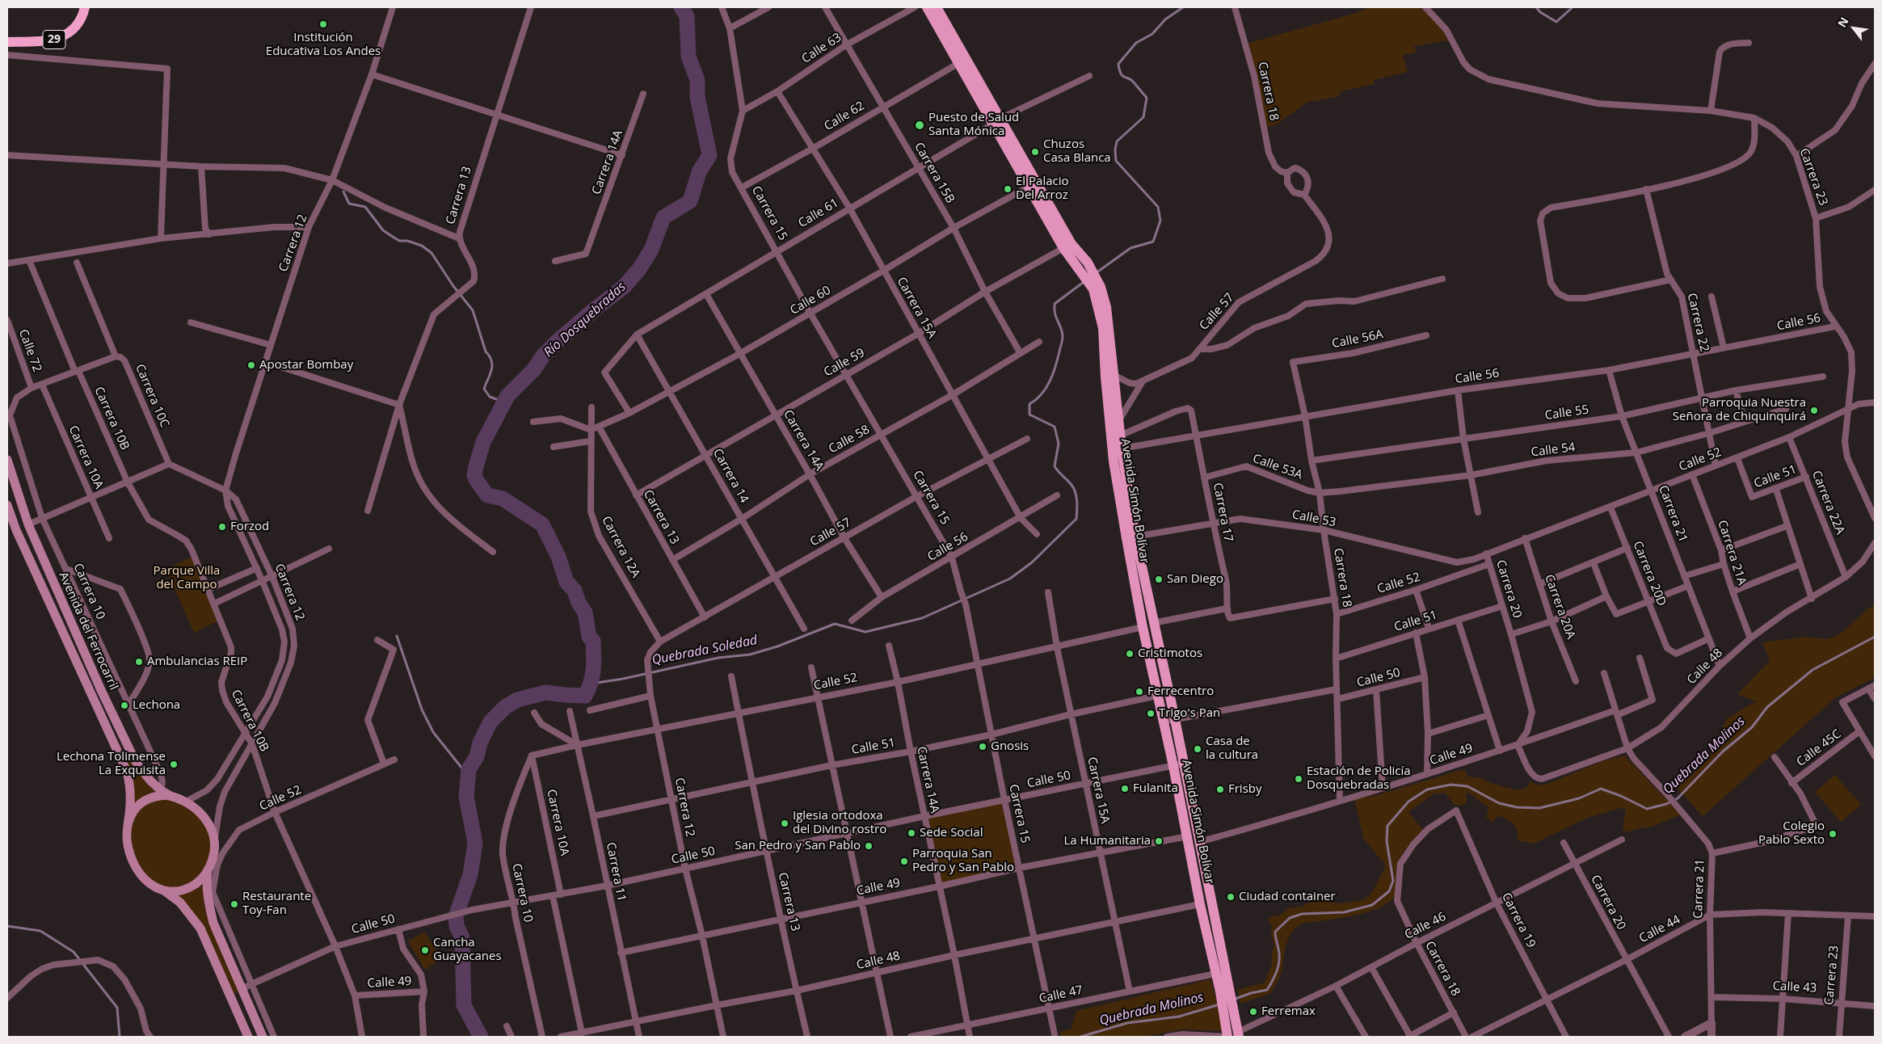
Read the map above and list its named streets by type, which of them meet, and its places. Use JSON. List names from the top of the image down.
{
  "streets": {
    "highway": ["29"],
    "main road": ["Avenida Simón Bolívar", "Avenida del Ferrocarril"],
    "street": [
      "Calle 63",
      "Carrera 18",
      "Calle 62",
      "Carrera 14A",
      "Carrera 15B",
      "Carrera 23",
      "Carrera 13",
      "Carrera 15",
      "Calle 61",
      "Carrera 12",
      "Calle 60",
      "Carrera 15A",
      "Calle 57",
      "Carrera 22",
      "Calle 56",
      "Calle 56A",
      "Calle 72",
      "Calle 59",
      "Carrera 10C",
      "Calle 55",
      "Carrera 10B",
      "Calle 58",
      "Calle 54",
      "Carrera 10A",
      "Calle 52",
      "Calle 53A",
      "Carrera 14",
      "Calle 51",
      "Carrera 22A",
      "Carrera 17",
      "Carrera 21",
      "Calle 53",
      "Carrera 12A",
      "Carrera 21A",
      "Carrera 20D",
      "Carrera 20",
      "Carrera 10",
      "Carrera 20A",
      "Calle 48",
      "Calle 50",
      "Calle 45C",
      "Calle 49",
      "Carrera 11",
      "Carrera 19",
      "Calle 46",
      "Calle 44",
      "Calle 43",
      "Calle 47"
    ]
  },
  "crossings": [
    ["Calle 63", "Carrera 15B"],
    ["Calle 63", "Carrera 15"],
    ["Calle 63", "Carrera 15A"],
    ["Carrera 18", "Calle 57"],
    ["Carrera 18", "Calle 56"],
    ["Carrera 18", "Calle 56A"],
    ["Carrera 18", "Calle 55"],
    ["Carrera 18", "Calle 54"],
    ["Carrera 18", "Calle 52"],
    ["Carrera 18", "Calle 53A"],
    ["Carrera 18", "Calle 51"],
    ["Carrera 18", "Carrera 17"],
    ["Carrera 18", "Calle 53"],
    ["Carrera 18", "Calle 50"],
    ["Carrera 18", "Calle 49"],
    ["Carrera 18", "Carrera 19"],
    ["Carrera 18", "Calle 46"],
    ["Calle 62", "Carrera 15B"],
    ["Calle 62", "Carrera 15"],
    ["Calle 62", "Carrera 15A"],
    ["Calle 62", "Avenida Simón Bolívar"],
    ["Carrera 14A", "Calle 61"],
    ["Carrera 14A", "Calle 60"],
    ["Carrera 14A", "Calle 57"],
    ["Carrera 14A", "Calle 56"],
    ["Carrera 14A", "Calle 59"],
    ["Carrera 14A", "Calle 58"],
    ["Carrera 14A", "Calle 52"],
    ["Carrera 14A", "Calle 51"],
    ["Carrera 14A", "Calle 48"],
    ["Carrera 14A", "Calle 50"],
    ["Carrera 14A", "Calle 49"],
    ["Carrera 14A", "Calle 47"],
    ["Carrera 15B", "Calle 61"],
    ["Carrera 15B", "Calle 60"],
    ["Carrera 15B", "Calle 59"],
    ["Carrera 15B", "Calle 58"],
    ["Carrera 23", "Calle 56"],
    ["Carrera 23", "Calle 52"],
    ["Carrera 23", "Calle 44"],
    ["Carrera 23", "Calle 43"],
    ["Carrera 13", "Calle 60"],
    ["Carrera 13", "Calle 57"],
    ["Carrera 13", "Calle 59"],
    ["Carrera 13", "Calle 58"],
    ["Carrera 13", "Calle 52"],
    ["Carrera 13", "Calle 51"],
    ["Carrera 13", "Calle 48"],
    ["Carrera 13", "Calle 50"],
    ["Carrera 13", "Calle 49"],
    ["Carrera 15", "Calle 61"],
    ["Carrera 15", "Calle 60"],
    ["Carrera 15", "Calle 57"],
    ["Carrera 15", "Calle 56"],
    ["Carrera 15", "Calle 59"],
    ["Carrera 15", "Calle 58"],
    ["Carrera 15", "Calle 52"],
    ["Carrera 15", "Calle 51"],
    ["Carrera 15", "Calle 48"],
    ["Carrera 15", "Calle 50"],
    ["Carrera 15", "Calle 49"],
    ["Carrera 15", "Calle 47"],
    ["Calle 61", "Calle 60"],
    ["Calle 61", "Carrera 15A"],
    ["Calle 61", "Carrera 14"],
    ["Calle 61", "Avenida Simón Bolívar"],
    ["Carrera 12", "Calle 57"],
    ["Carrera 12", "Carrera 10B"],
    ["Carrera 12", "Calle 52"],
    ["Carrera 12", "Calle 51"],
    ["Carrera 12", "Avenida del Ferrocarril"],
    ["Carrera 12", "Calle 48"],
    ["Carrera 12", "Calle 50"],
    ["Carrera 12", "Calle 49"],
    ["Calle 60", "Carrera 15A"],
    ["Calle 60", "Carrera 14"],
    ["Calle 60", "Avenida Simón Bolívar"],
    ["Calle 60", "Carrera 12A"],
    ["Carrera 15A", "Calle 57"],
    ["Carrera 15A", "Calle 56"],
    ["Carrera 15A", "Calle 59"],
    ["Carrera 15A", "Calle 58"],
    ["Carrera 15A", "Calle 52"],
    ["Carrera 15A", "Calle 51"],
    ["Carrera 15A", "Calle 48"],
    ["Carrera 15A", "Calle 50"],
    ["Carrera 15A", "Calle 49"],
    ["Carrera 15A", "Calle 47"],
    ["Calle 57", "Carrera 14"],
    ["Calle 57", "Carrera 12A"],
    ["Carrera 22", "Calle 56"],
    ["Carrera 22", "Calle 55"],
    ["Carrera 22", "Calle 54"],
    ["Carrera 22", "Calle 52"],
    ["Calle 56", "Avenida Simón Bolívar"],
    ["Calle 56", "Carrera 17"],
    ["Calle 56", "Carrera 21"],
    ["Calle 72", "Carrera 10"],
    ["Calle 59", "Carrera 14"],
    ["Calle 59", "Avenida Simón Bolívar"],
    ["Calle 55", "Carrera 21"],
    ["Carrera 10B", "Calle 52"],
    ["Carrera 10B", "Calle 50"],
    ["Carrera 10B", "Calle 49"],
    ["Calle 58", "Carrera 14"],
    ["Calle 54", "Calle 53A"],
    ["Calle 54", "Carrera 21"],
    ["Carrera 10A", "Calle 52"],
    ["Carrera 10A", "Carrera 10"],
    ["Carrera 10A", "Calle 50"],
    ["Calle 52", "Calle 51"],
    ["Calle 52", "Avenida Simón Bolívar"],
    ["Calle 52", "Carrera 22A"],
    ["Calle 52", "Carrera 21"],
    ["Calle 52", "Calle 53"],
    ["Calle 52", "Carrera 21A"],
    ["Calle 52", "Carrera 20D"],
    ["Calle 52", "Carrera 20"],
    ["Calle 52", "Carrera 10"],
    ["Calle 52", "Carrera 20A"],
    ["Calle 52", "Calle 50"],
    ["Calle 52", "Carrera 11"],
    ["Calle 53A", "Carrera 17"],
    ["Calle 51", "Avenida Simón Bolívar"],
    ["Calle 51", "Carrera 22A"],
    ["Calle 51", "Carrera 20"],
    ["Calle 51", "Carrera 11"],
    ["Avenida Simón Bolívar", "Carrera 17"],
    ["Avenida Simón Bolívar", "Calle 53"],
    ["Avenida Simón Bolívar", "Calle 48"],
    ["Avenida Simón Bolívar", "Calle 50"],
    ["Avenida Simón Bolívar", "Calle 49"],
    ["Avenida Simón Bolívar", "Calle 46"],
    ["Avenida Simón Bolívar", "Calle 47"],
    ["Carrera 22A", "Calle 48"],
    ["Carrera 17", "Calle 53"],
    ["Carrera 21", "Carrera 20D"],
    ["Carrera 21", "Calle 48"],
    ["Carrera 21", "Calle 49"],
    ["Carrera 21", "Calle 44"],
    ["Carrera 21", "Calle 43"],
    ["Calle 53", "Carrera 20"],
    ["Carrera 21A", "Calle 48"],
    ["Carrera 20", "Calle 48"],
    ["Carrera 20", "Calle 49"],
    ["Carrera 20", "Calle 46"],
    ["Carrera 20", "Calle 44"],
    ["Carrera 10", "Avenida del Ferrocarril"],
    ["Carrera 10", "Calle 50"],
    ["Calle 48", "Calle 49"],
    ["Calle 48", "Carrera 11"],
    ["Calle 50", "Carrera 11"],
    ["Calle 49", "Carrera 11"],
    ["Carrera 19", "Calle 46"],
    ["Carrera 19", "Calle 44"]
  ],
  "water": ["Río Dosquebradas", "Quebrada Soledad", "Quebrada Molinos"],
  "parks": ["Parque Villa del Campo"],
  "places": [
    "Institución Educativa Los Andes",
    "Puesto de Salud Santa Mónica",
    "Chuzos Casa Blanca",
    "El Palacio Del Arroz",
    "Apostar Bombay",
    "Parroquia Nuestra Señora de Chiquinquirá",
    "Forzod",
    "San Diego",
    "Cristimotos",
    "Ambulancias REIP",
    "Ferrecentro",
    "Lechona",
    "Trigo's Pan",
    "Gnosis",
    "Casa de la cultura",
    "Lechona Tolimense La Exquisita",
    "Estación de Policía Dosquebradas",
    "Fulanita",
    "Frisby",
    "Iglesia ortodoxa del Divino rostro",
    "Sede Social",
    "Colegio Pablo Sexto",
    "La Humanitaria",
    "San Pedro y San Pablo",
    "Parroquia San Pedro y San Pablo",
    "Ciudad container",
    "Restaurante Toy-Fan",
    "Cancha Guayacanes",
    "Ferremax"
  ],
  "north": "top left"
}
